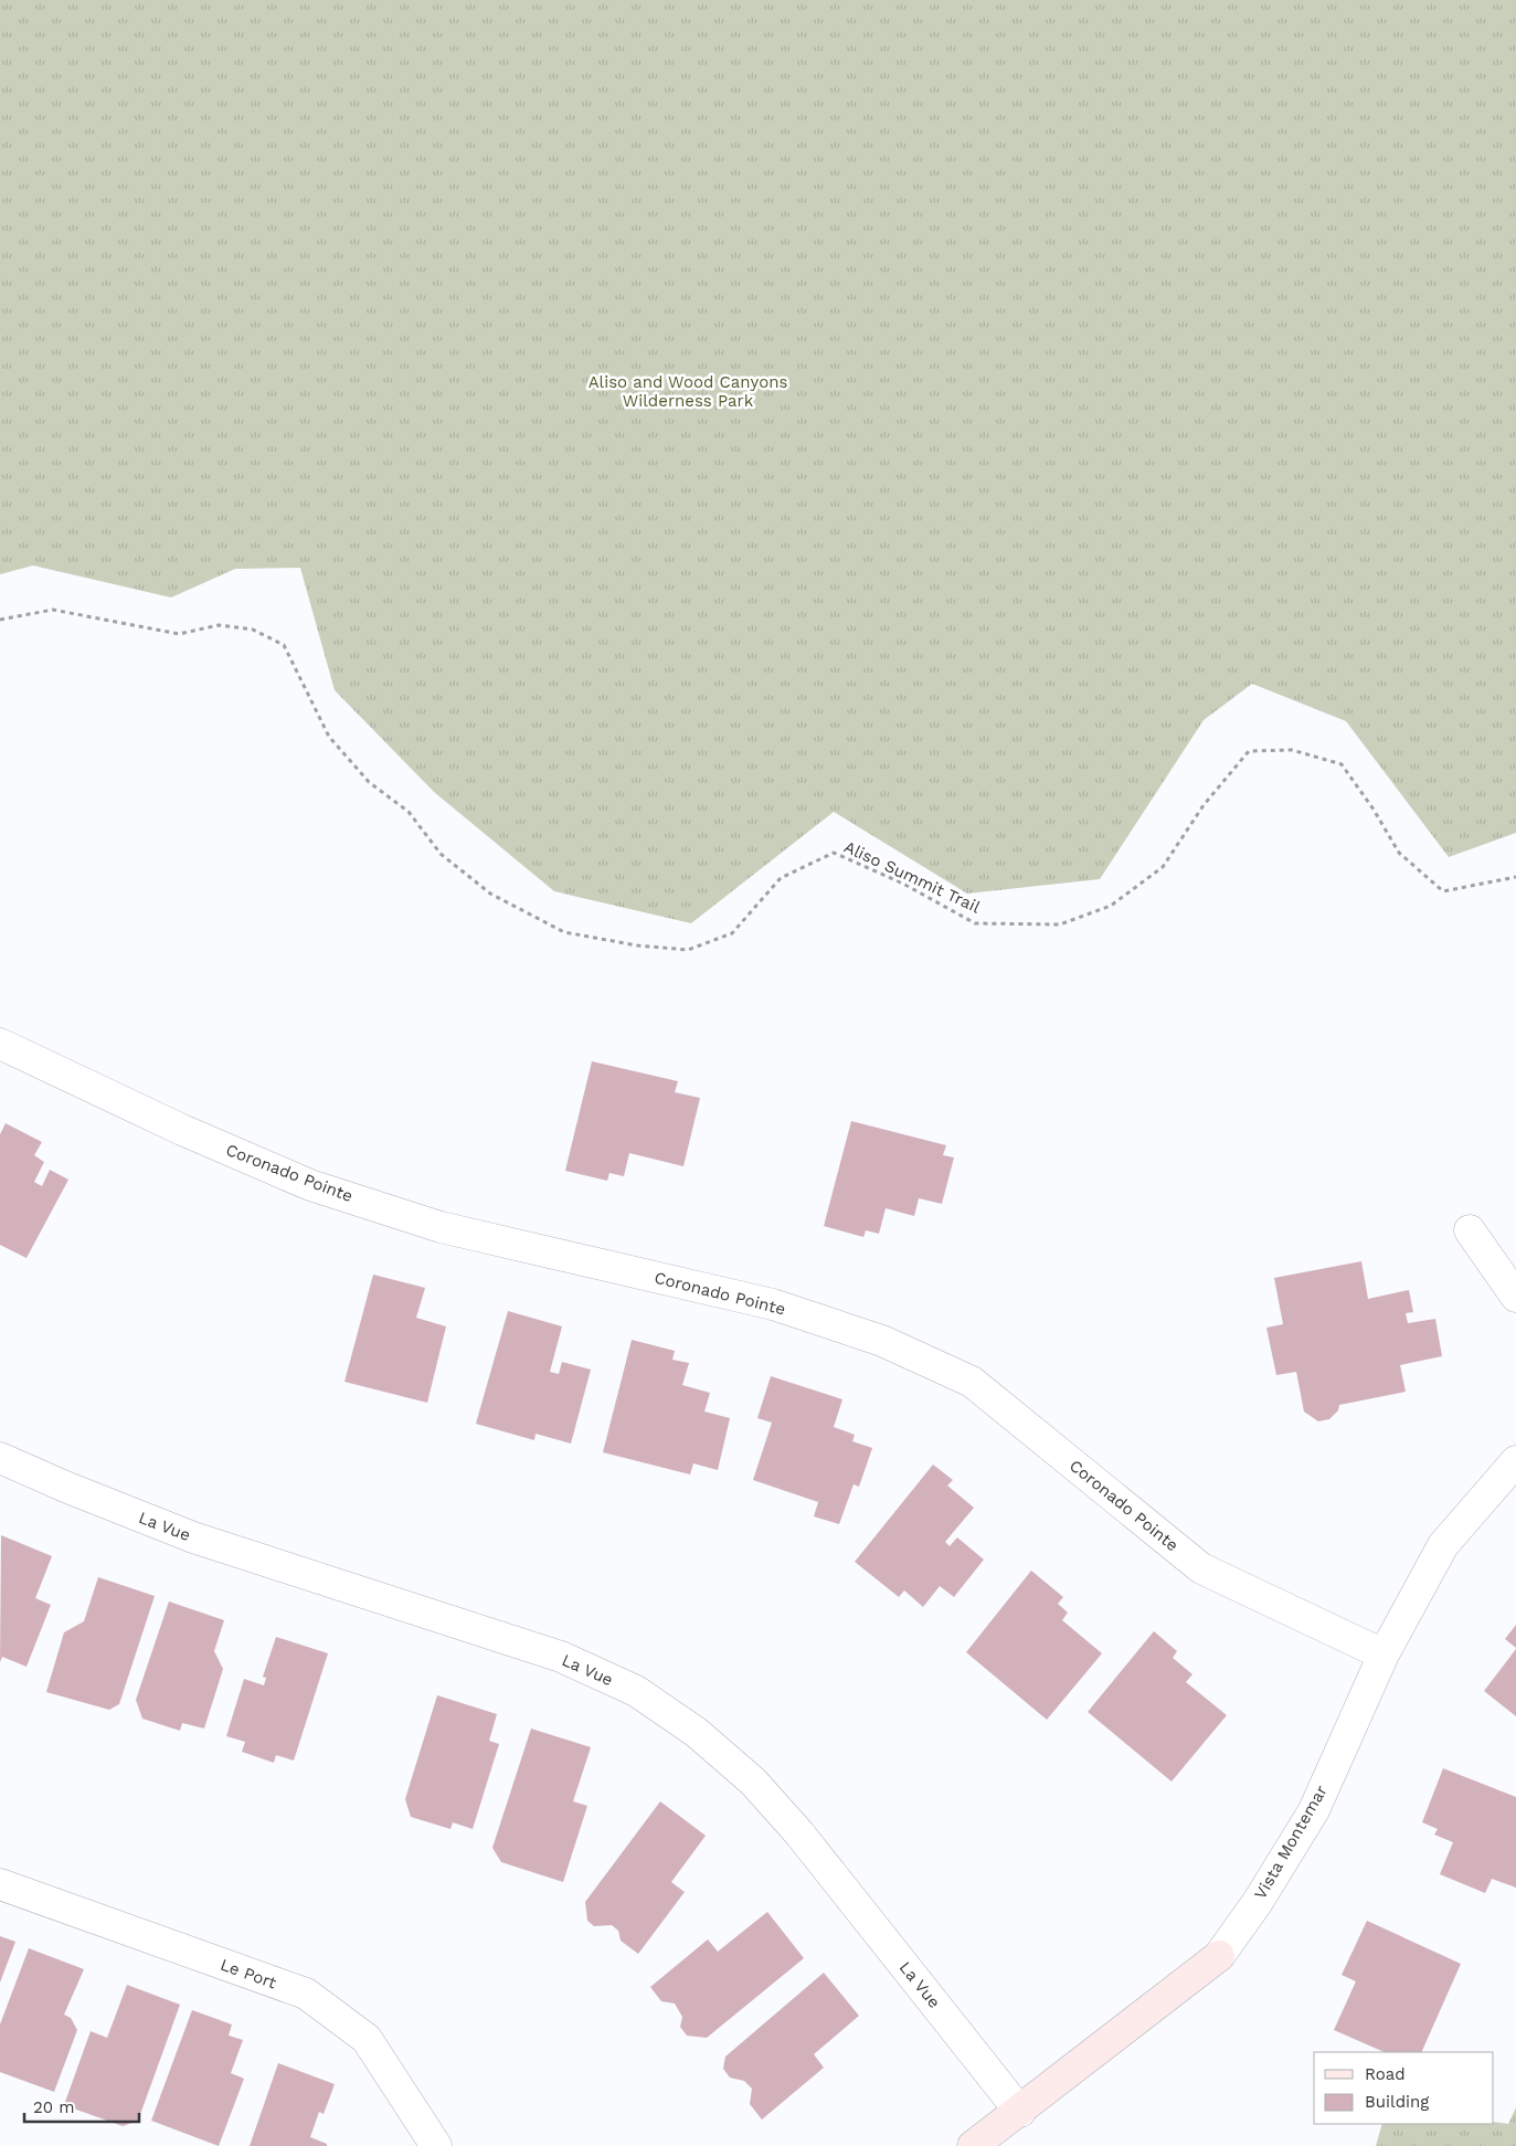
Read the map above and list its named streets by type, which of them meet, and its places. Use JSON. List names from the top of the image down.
{
  "streets": {
    "street": [
      "Coronado Pointe",
      "La Vue",
      "Vista Montemar",
      "Le Port"
    ],
    "path": ["Aliso Summit Trail"]
  },
  "crossings": [
    ["Coronado Pointe", "Vista Montemar"],
    ["La Vue", "Vista Montemar"]
  ],
  "parks": ["Aliso and Wood Canyons Wilderness Park"],
  "legend": ["Road", "Building"],
  "scale_bar": "20 m"
}
